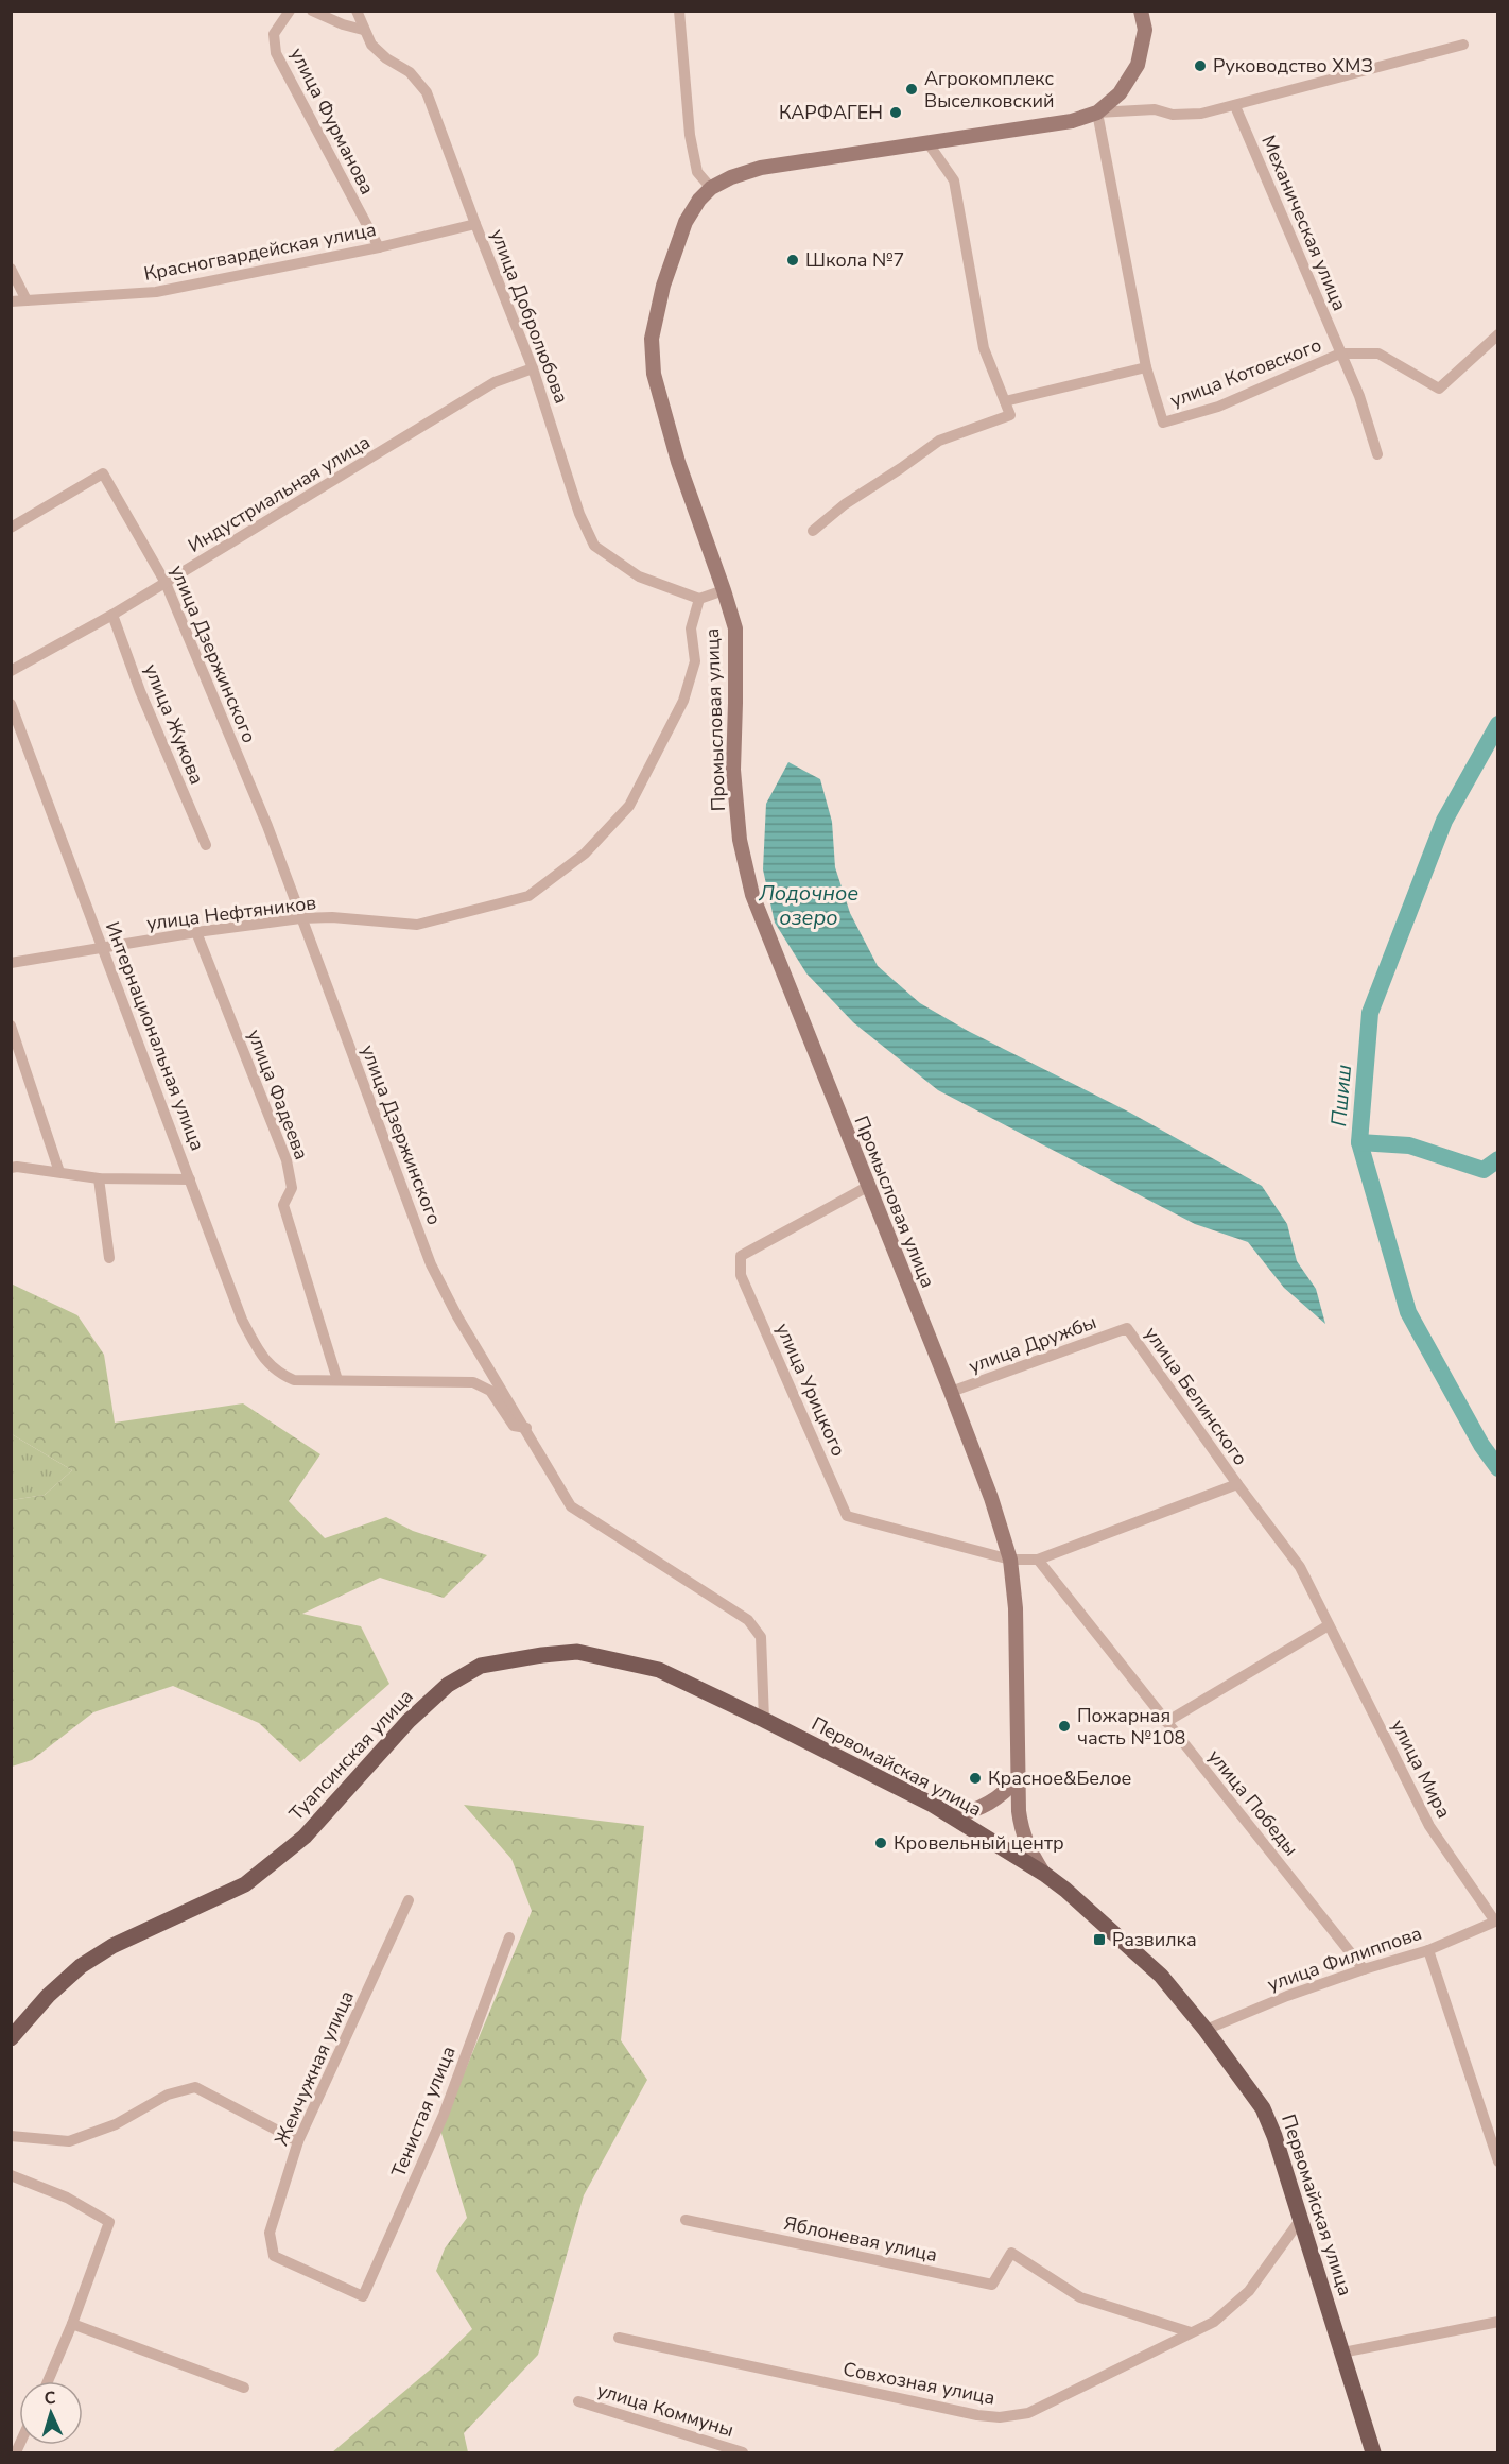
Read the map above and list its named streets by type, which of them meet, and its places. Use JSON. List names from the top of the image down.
{
  "streets": {
    "main road": ["Промысловая улица", "Туапсинская улица", "Первомайская улица"],
    "street": [
      "улица Фурманова",
      "Механическая улица",
      "Красногвардейская улица",
      "улица Добролюбова",
      "улица Котовского",
      "Индустриальная улица",
      "улица Дзержинского",
      "улица Жукова",
      "улица Нефтяников",
      "Интернациональная улица",
      "улица Фадеева",
      "улица Дружбы",
      "улица Урицкого",
      "улица Белинского",
      "улица Мира",
      "улица Победы",
      "улица Филиппова",
      "Жемчужная улица",
      "Тенистая улица",
      "Яблоневая улица",
      "Совхозная улица",
      "улица Коммуны"
    ]
  },
  "crossings": [
    ["улица Фурманова", "Красногвардейская улица"],
    ["Механическая улица", "улица Котовского"],
    ["Красногвардейская улица", "улица Добролюбова"],
    ["улица Добролюбова", "Индустриальная улица"],
    ["улица Добролюбова", "улица Нефтяников"],
    ["Индустриальная улица", "улица Дзержинского"],
    ["Индустриальная улица", "улица Жукова"],
    ["улица Дзержинского", "улица Нефтяников"],
    ["улица Дзержинского", "Туапсинская улица"],
    ["улица Дзержинского", "Первомайская улица"],
    ["Промысловая улица", "улица Дружбы"],
    ["Промысловая улица", "улица Урицкого"],
    ["Промысловая улица", "Первомайская улица"],
    ["улица Нефтяников", "Интернациональная улица"],
    ["улица Нефтяников", "улица Фадеева"],
    ["Интернациональная улица", "улица Фадеева"],
    ["улица Дружбы", "улица Белинского"],
    ["улица Белинского", "улица Мира"],
    ["Туапсинская улица", "Первомайская улица"],
    ["Первомайская улица", "улица Филиппова"],
    ["Первомайская улица", "Совхозная улица"],
    ["улица Мира", "улица Филиппова"],
    ["улица Победы", "улица Филиппова"],
    ["Жемчужная улица", "Тенистая улица"],
    ["Яблоневая улица", "Совхозная улица"]
  ],
  "water": ["Лодочное озеро", "Пшиш"],
  "places": {
    "other": [
      "Руководство ХМЗ",
      "Агрокомплекс Выселковский",
      "КАРФАГЕН",
      "Школа №7",
      "Пожарная часть №108",
      "Красное&Белое",
      "Кровельный центр"
    ],
    "transit": ["Развилка"]
  },
  "north": "top"
}
